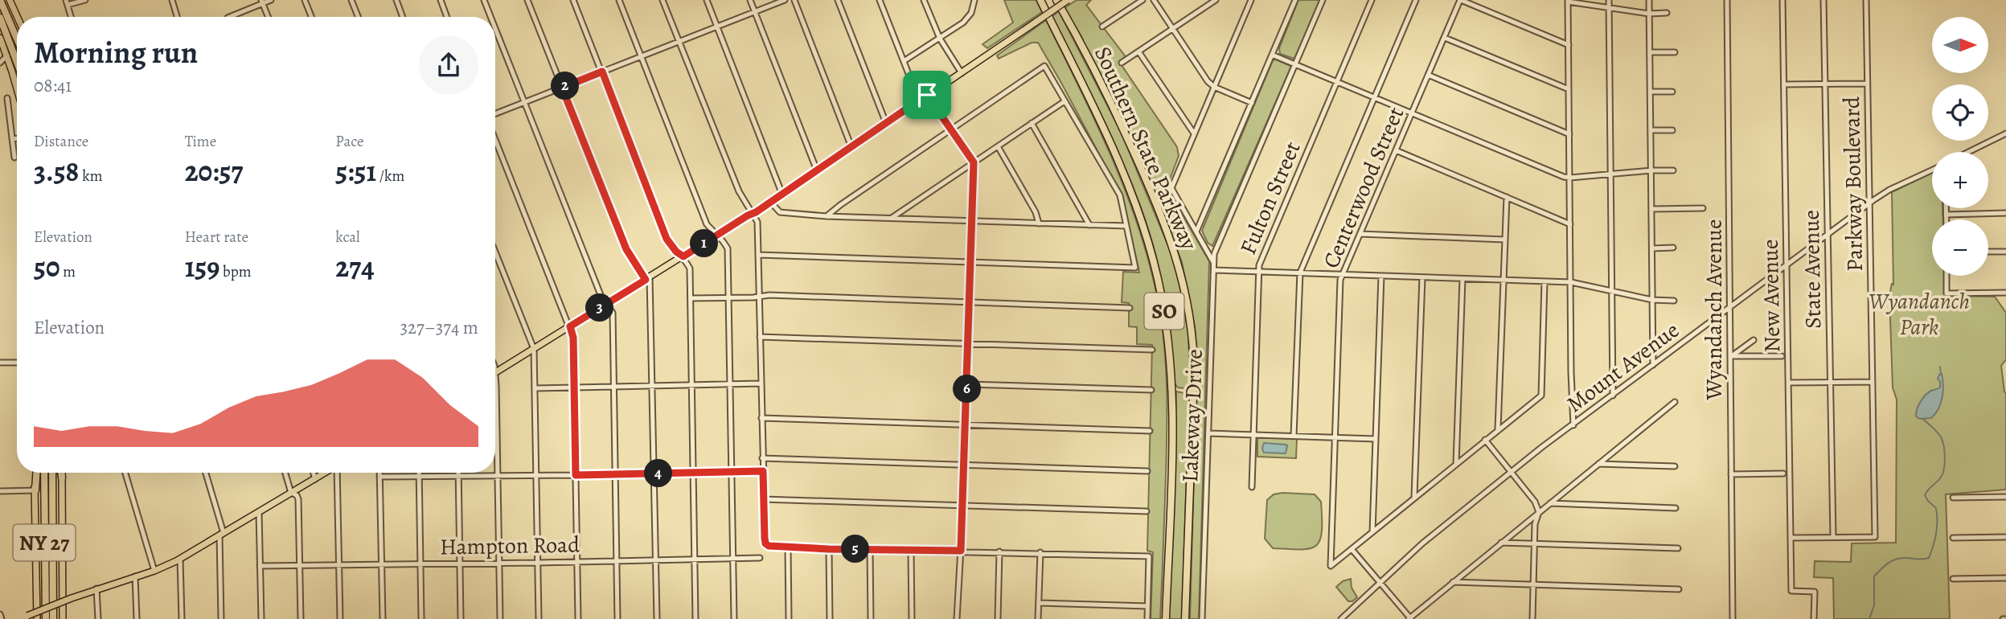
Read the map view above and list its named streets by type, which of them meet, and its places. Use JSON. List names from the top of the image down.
{
  "streets": {
    "highway": ["Southern State Parkway", "SO", "NY 27"],
    "street": [
      "Parkway Boulevard",
      "Centerwood Street",
      "Fulton Street",
      "State Avenue",
      "New Avenue",
      "Wyandanch Avenue",
      "Mount Avenue",
      "Lakeway Drive",
      "Hampton Road"
    ]
  },
  "crossings": [
    ["Parkway Boulevard", "State Avenue"],
    ["Parkway Boulevard", "Mount Avenue"],
    ["State Avenue", "Mount Avenue"],
    ["New Avenue", "Mount Avenue"],
    ["Wyandanch Avenue", "Mount Avenue"]
  ],
  "parks": ["Wyandanch Park"],
  "north": "right",
  "page": {
    "map_buttons": ["+", "−"],
    "heading": ["Morning run", "08:41"],
    "pins": [
      "2",
      "1",
      "3",
      "6",
      "4",
      "5"
    ],
    "stats": [
      ["Distance", "3.58 km"],
      ["Time", "20:57"],
      ["Pace", "5:51 /km"],
      ["Elevation", "50 m"],
      ["Heart rate", "159 bpm"],
      ["kcal", "274"]
    ],
    "chart": ["Elevation", "327–374 m"]
  }
}
